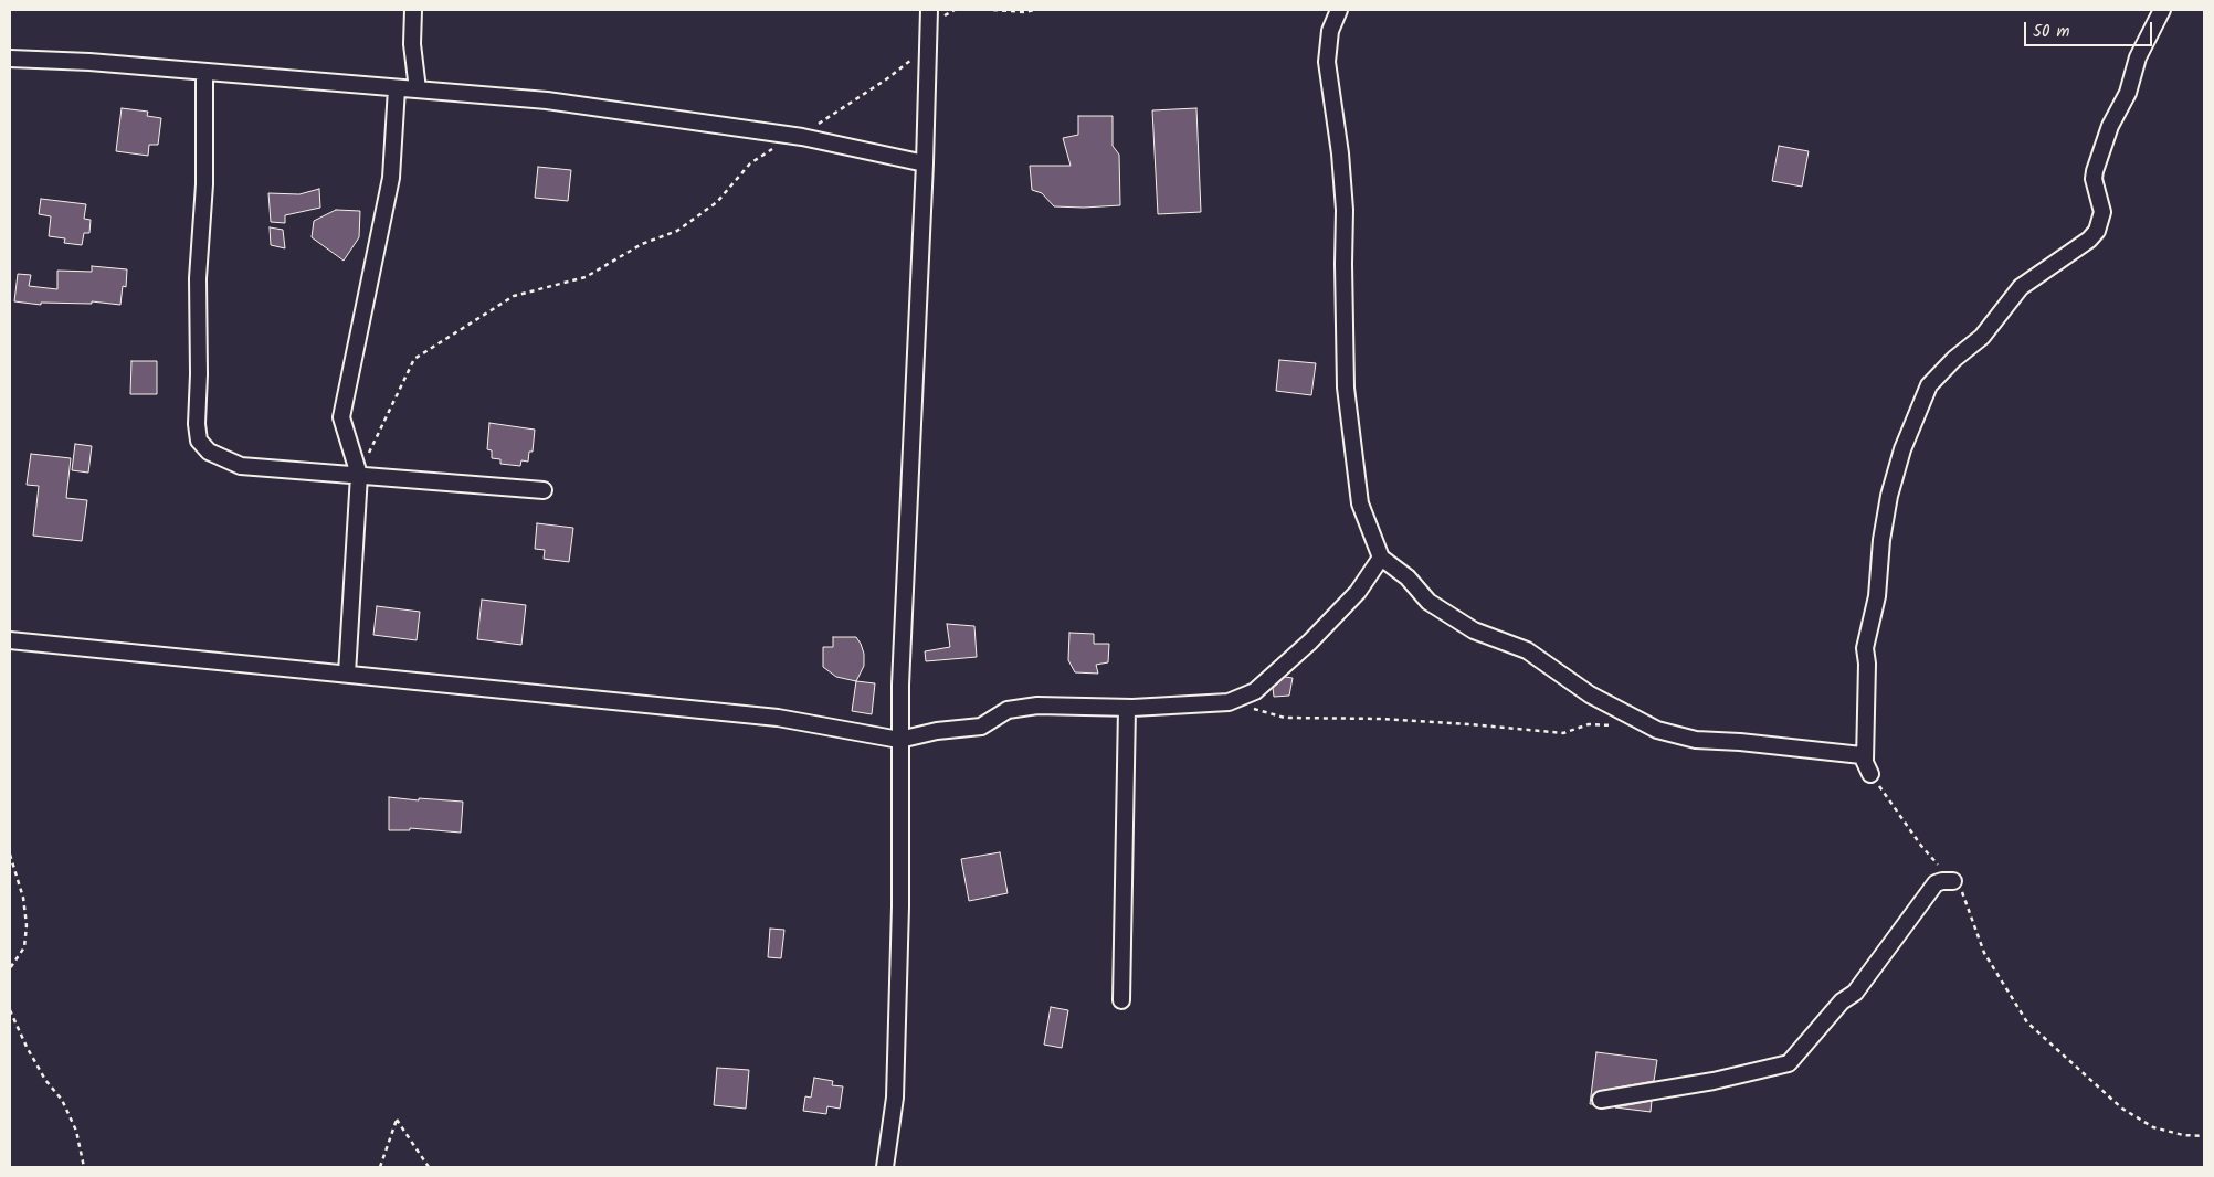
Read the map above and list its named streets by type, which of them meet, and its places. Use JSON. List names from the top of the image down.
{
  "scale_bar": "50 m"
}
